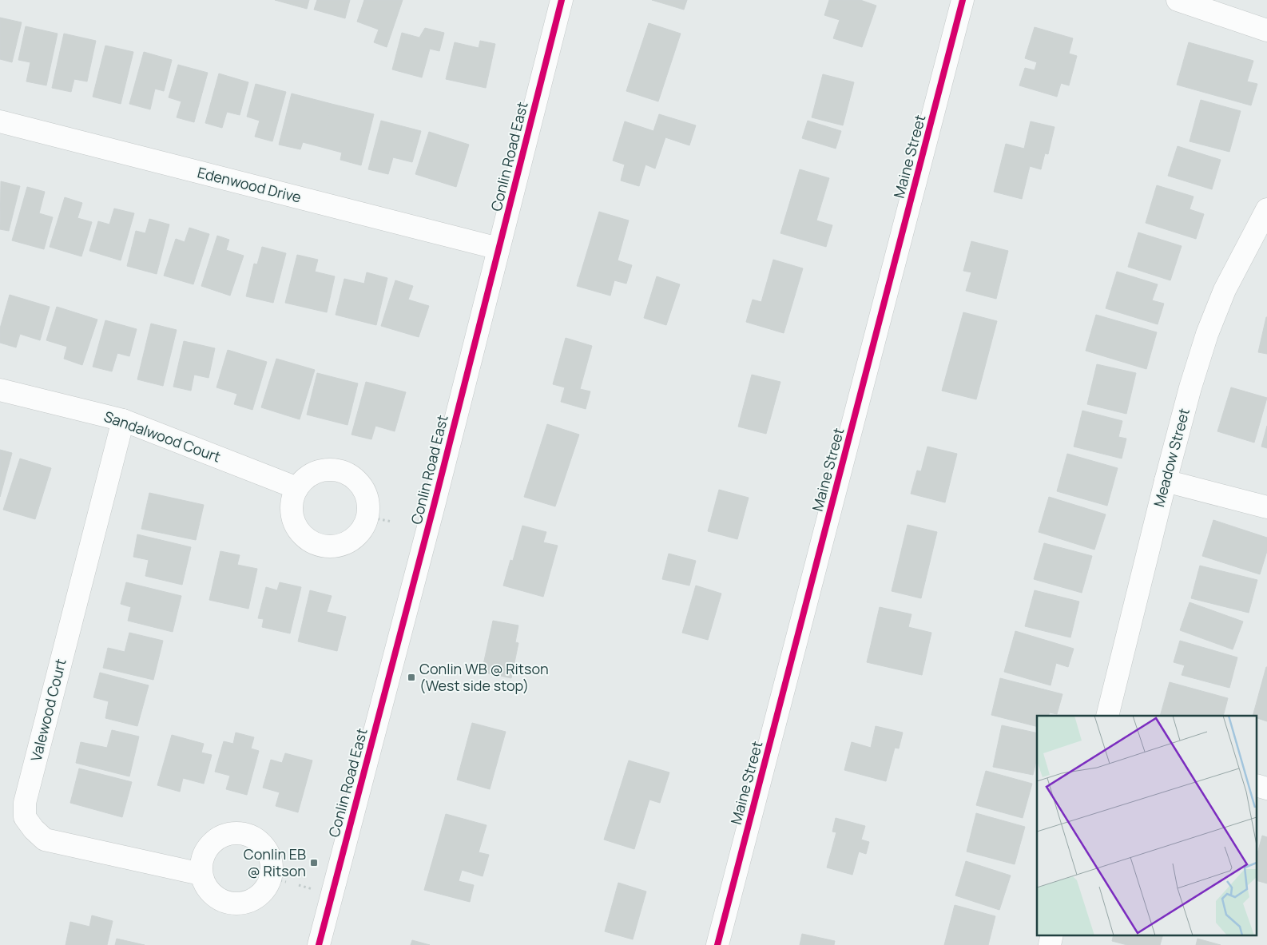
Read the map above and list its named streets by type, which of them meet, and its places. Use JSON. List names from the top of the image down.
{
  "streets": {
    "street": [
      "Conlin Road East",
      "Maine Street",
      "Edenwood Drive",
      "Sandalwood Court",
      "Meadow Street",
      "Valewood Court"
    ]
  },
  "crossings": [
    ["Conlin Road East", "Edenwood Drive"],
    ["Sandalwood Court", "Valewood Court"]
  ],
  "places": {
    "transit": ["Conlin WB @ Ritson (West side stop)", "Conlin EB @ Ritson"]
  }
}
